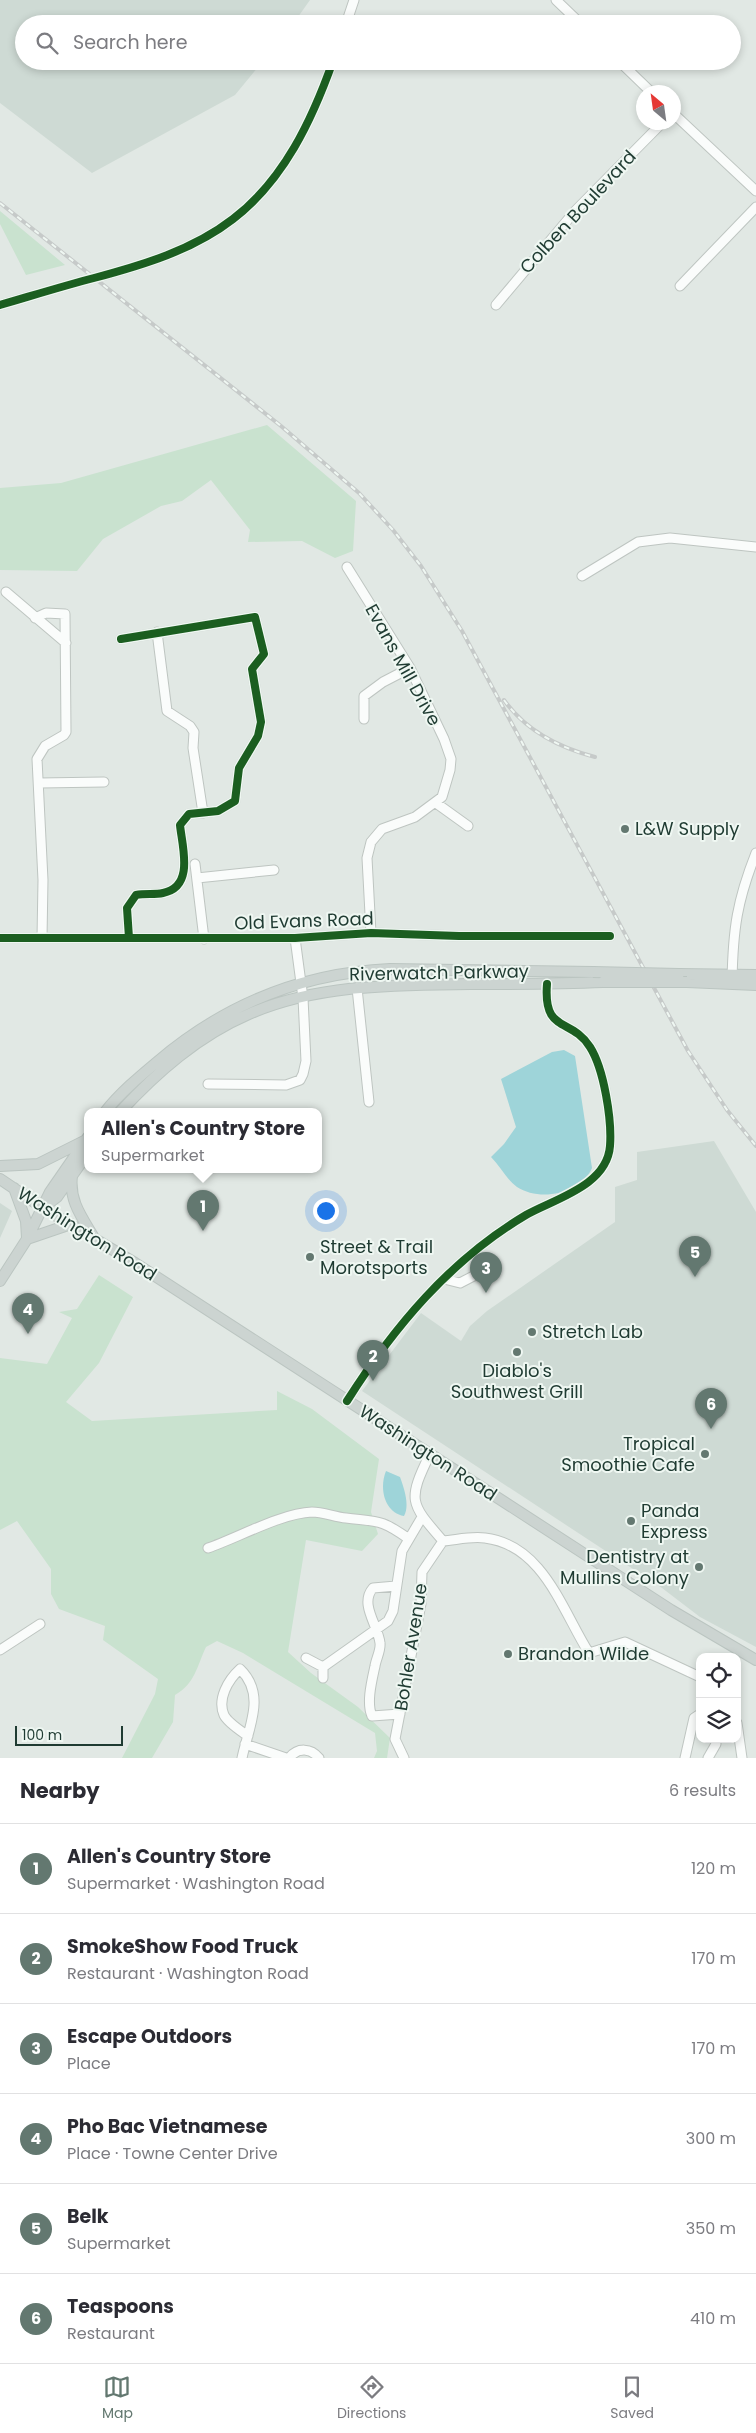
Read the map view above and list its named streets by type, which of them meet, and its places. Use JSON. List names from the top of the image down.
{
  "streets": {
    "main road": ["Riverwatch Parkway", "Washington Road"],
    "street": [
      "Colben Boulevard",
      "Evans Mill Drive",
      "Old Evans Road",
      "Bohler Avenue"
    ]
  },
  "places": [
    "L&W Supply",
    "Street & Trail Morotsports",
    "Stretch Lab",
    "Diablo's Southwest Grill",
    "Tropical Smoothie Cafe",
    "Panda Express",
    "Dentistry at Mullins Colony",
    "Brandon Wilde"
  ],
  "scale_bar": "100 m",
  "north": "top left",
  "page": {
    "search": "Search here",
    "popup": ["Allen's Country Store", "Supermarket"],
    "pins": [
      "1",
      "5",
      "3",
      "4",
      "2",
      "6"
    ],
    "scale": "100 m",
    "heading": ["Nearby", "6 results"],
    "list": [
      {
        "mark": "1",
        "name": "Allen's Country Store",
        "note": "Supermarket · Washington Road",
        "value": "120 m"
      },
      {
        "mark": "2",
        "name": "SmokeShow Food Truck",
        "note": "Restaurant · Washington Road",
        "value": "170 m"
      },
      {
        "mark": "3",
        "name": "Escape Outdoors",
        "note": "Place",
        "value": "170 m"
      },
      {
        "mark": "4",
        "name": "Pho Bac Vietnamese",
        "note": "Place · Towne Center Drive",
        "value": "300 m"
      },
      {
        "mark": "5",
        "name": "Belk",
        "note": "Supermarket",
        "value": "350 m"
      },
      {
        "mark": "6",
        "name": "Teaspoons",
        "note": "Restaurant",
        "value": "410 m"
      }
    ],
    "nav": ["Map", "Directions", "Saved"]
  }
}
